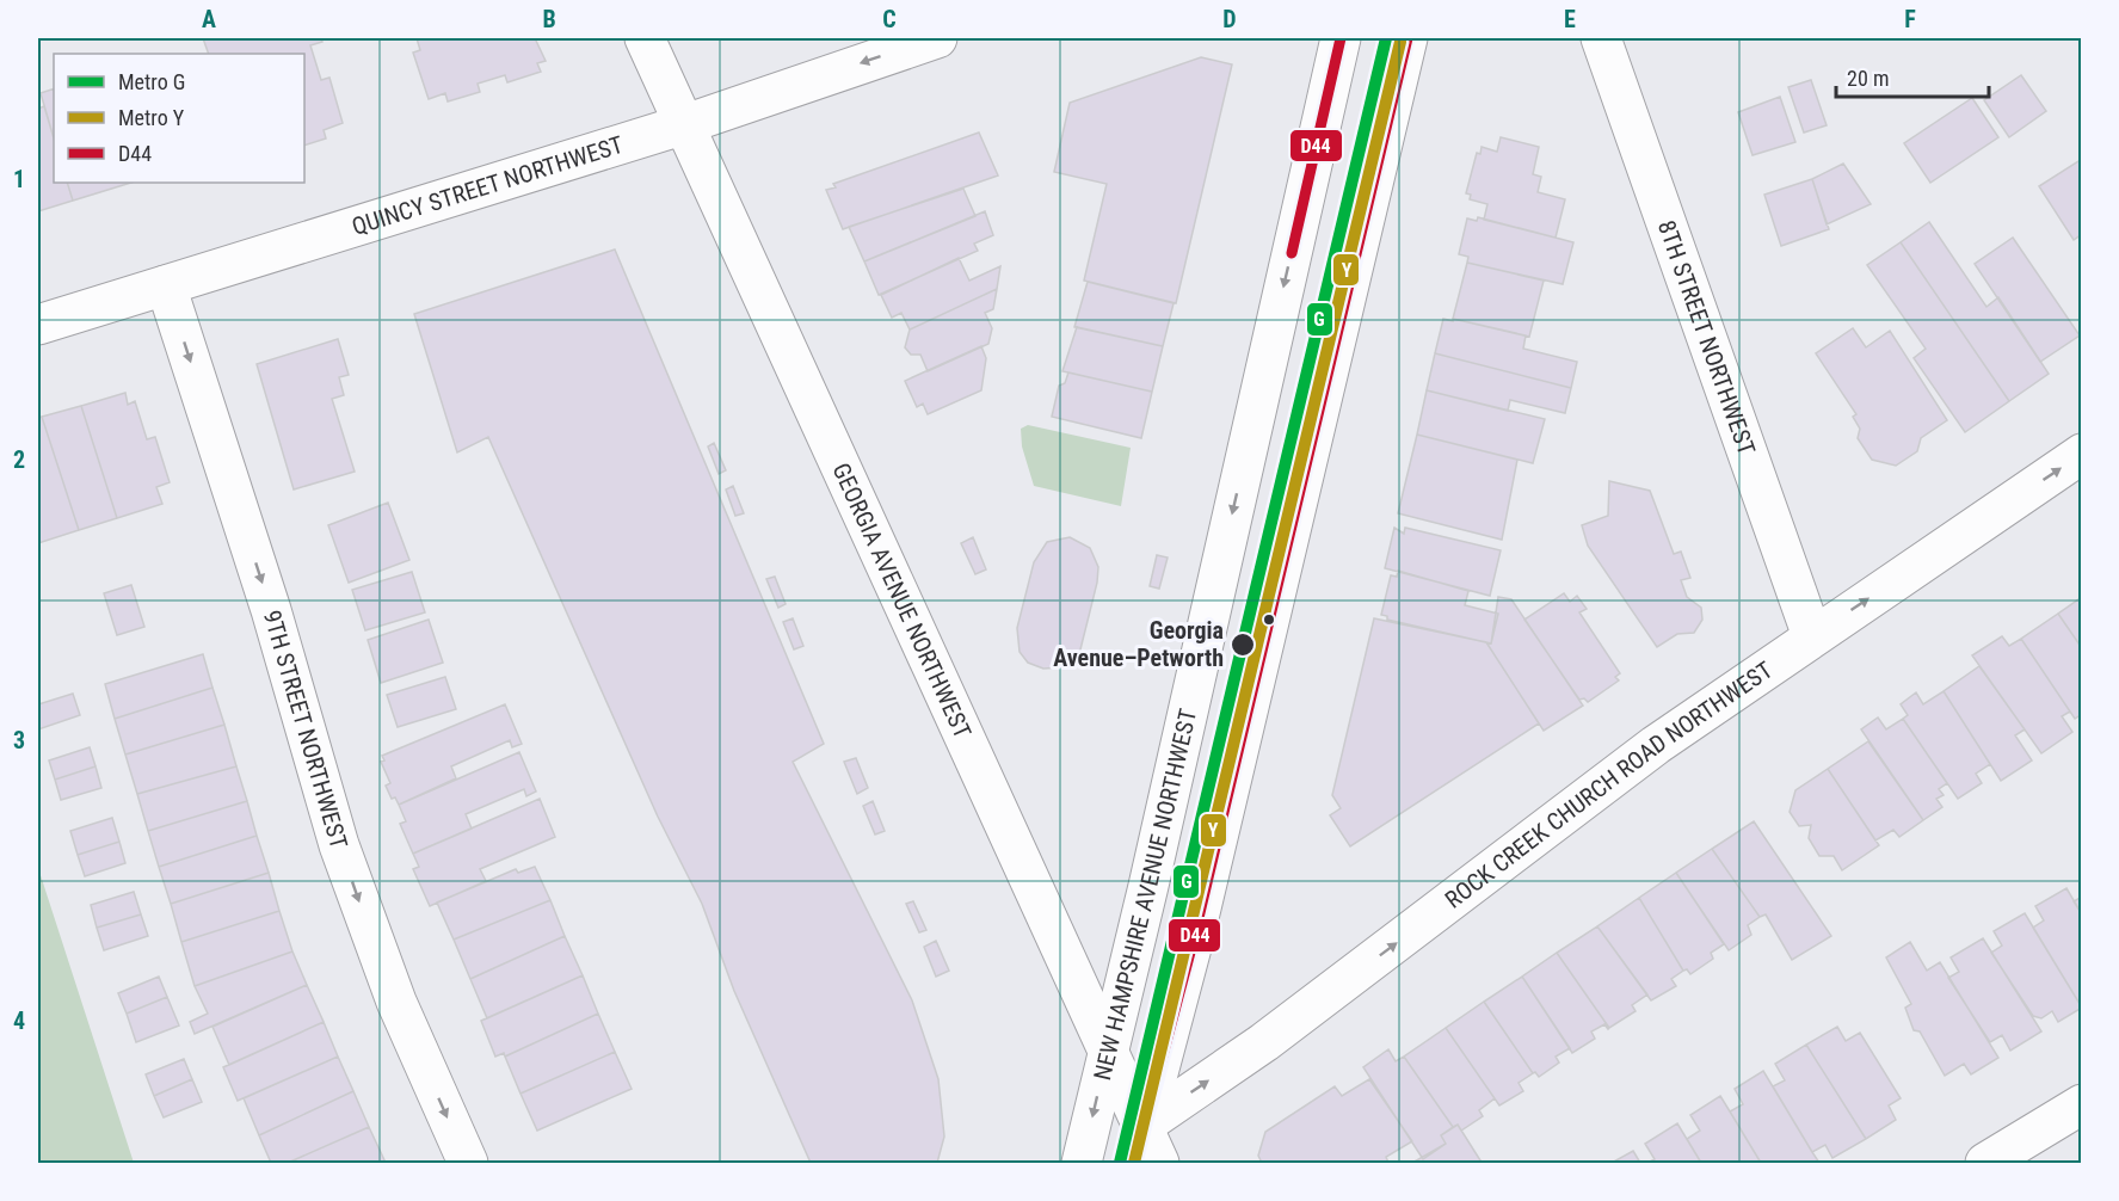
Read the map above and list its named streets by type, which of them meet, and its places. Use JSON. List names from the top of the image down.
{
  "streets": {
    "main road": [
      "QUINCY STREET NORTHWEST",
      "8TH STREET NORTHWEST",
      "GEORGIA AVENUE NORTHWEST",
      "9TH STREET NORTHWEST",
      "ROCK CREEK CHURCH ROAD NORTHWEST",
      "NEW HAMPSHIRE AVENUE NORTHWEST"
    ]
  },
  "crossings": [
    ["QUINCY STREET NORTHWEST", "GEORGIA AVENUE NORTHWEST"],
    ["QUINCY STREET NORTHWEST", "9TH STREET NORTHWEST"],
    ["8TH STREET NORTHWEST", "ROCK CREEK CHURCH ROAD NORTHWEST"],
    ["GEORGIA AVENUE NORTHWEST", "ROCK CREEK CHURCH ROAD NORTHWEST"],
    ["GEORGIA AVENUE NORTHWEST", "NEW HAMPSHIRE AVENUE NORTHWEST"]
  ],
  "one_way": ["9TH STREET NORTHWEST", "ROCK CREEK CHURCH ROAD NORTHWEST"],
  "places": ["Georgia Avenue–Petworth"],
  "lines": ["metro line G", "transit line D44", "metro line Y"],
  "legend": ["Metro G", "Metro Y", "D44"],
  "scale_bar": "20 m",
  "grid": {
    "columns": [
      "A",
      "B",
      "C",
      "D",
      "E",
      "F"
    ],
    "rows": [
      "1",
      "2",
      "3",
      "4"
    ]
  }
}
